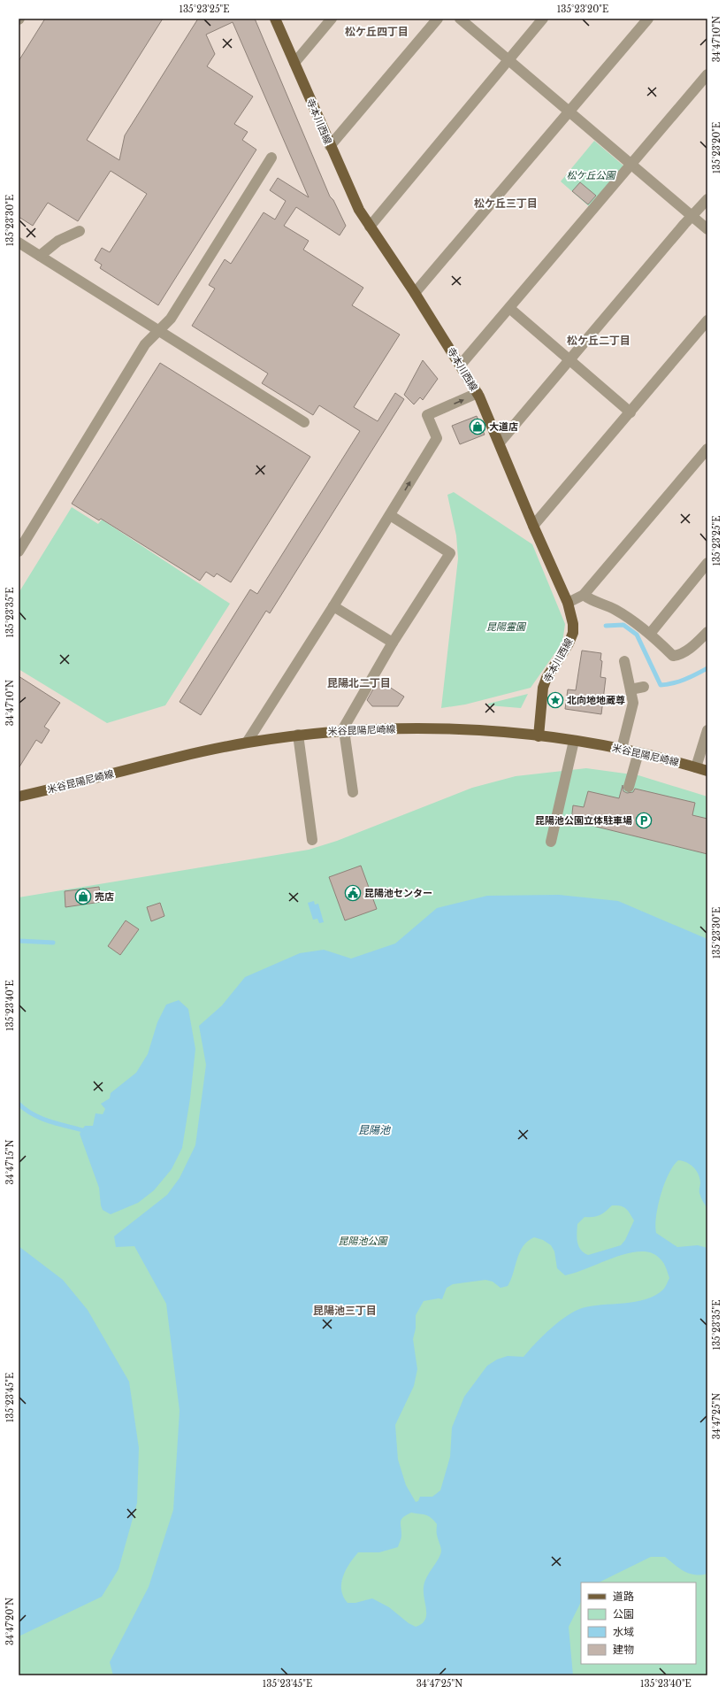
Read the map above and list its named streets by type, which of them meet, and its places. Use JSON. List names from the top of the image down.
{
  "streets": {
    "main road": ["寺本川西線", "米谷昆陽尼崎線"]
  },
  "crossings": [
    ["寺本川西線", "米谷昆陽尼崎線"]
  ],
  "districts": [
    "松ケ丘四丁目",
    "松ケ丘三丁目",
    "松ケ丘二丁目",
    "昆陽北二丁目",
    "昆陽池三丁目"
  ],
  "water": ["昆陽池"],
  "parks": ["松ケ丘公園", "昆陽霊園", "昆陽池公園"],
  "places": {
    "shop": ["大道店", "売店"],
    "place": ["北向地地蔵尊"],
    "parking": ["昆陽池公園立体駐車場"],
    "public building": ["昆陽池センター"]
  },
  "legend": [
    "道路",
    "公園",
    "水域",
    "建物"
  ],
  "coordinates": [
    "135°23'25\"E",
    "135°23'20\"E",
    "34°47'10\"N",
    "135°23'30\"E",
    "135°23'35\"E",
    "135°23'40\"E",
    "34°47'15\"N",
    "135°23'45\"E",
    "34°47'25\"N",
    "34°47'20\"N"
  ]
}
